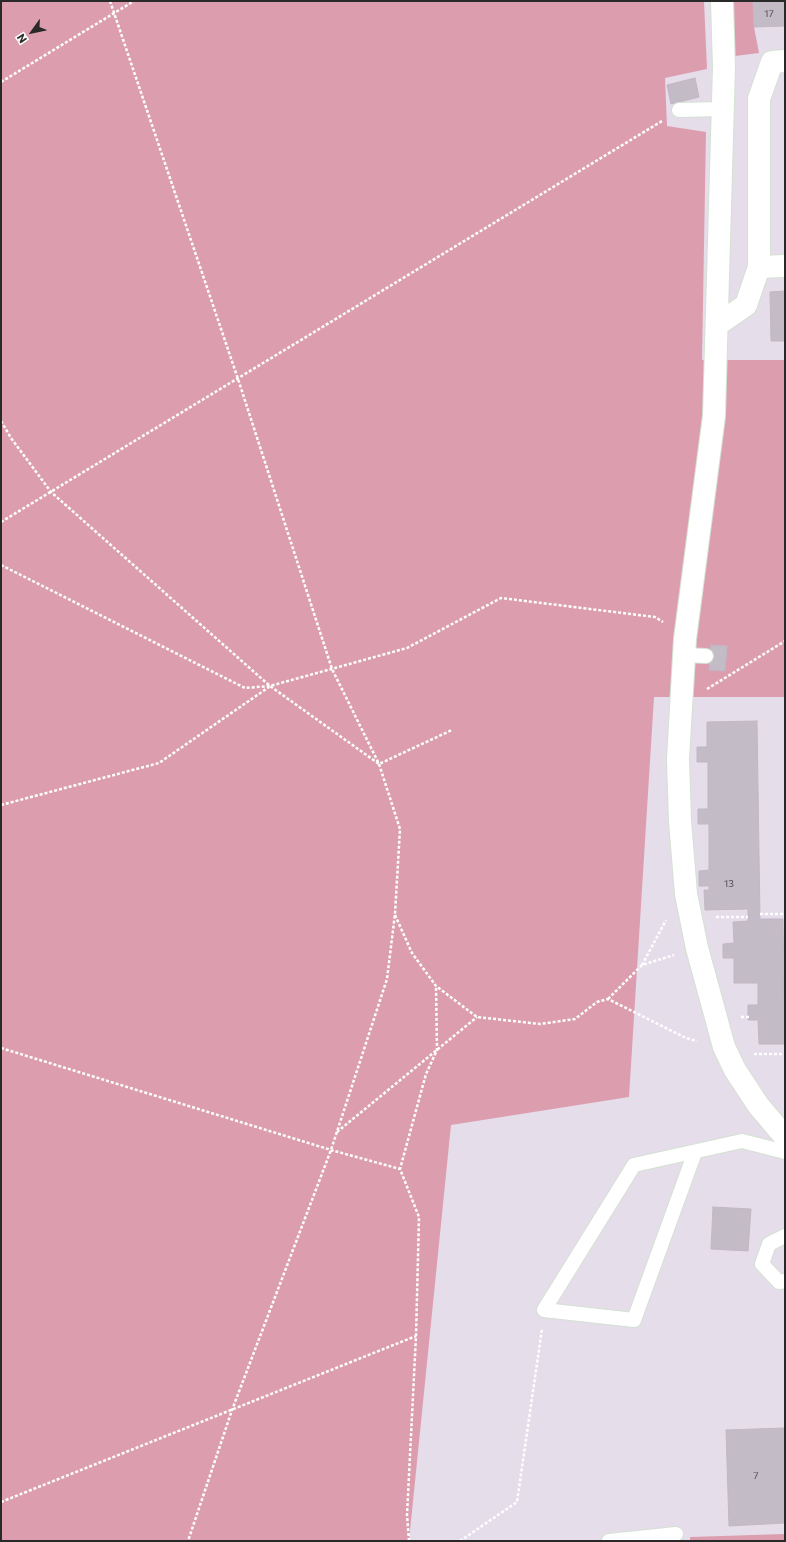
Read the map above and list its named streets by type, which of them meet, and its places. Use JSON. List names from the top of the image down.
{
  "house_numbers": ["17", "13", "7"],
  "north": "bottom left"
}
